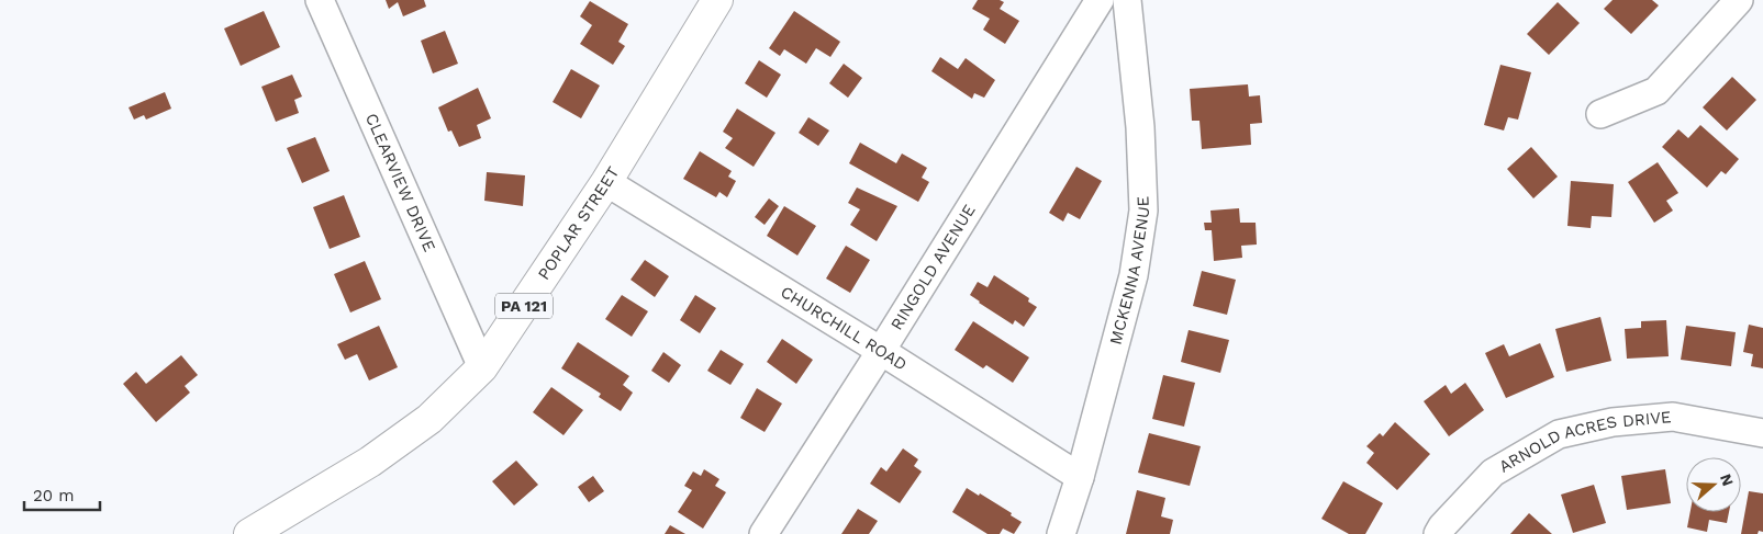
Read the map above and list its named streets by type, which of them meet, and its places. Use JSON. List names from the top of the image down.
{
  "streets": {
    "main road": ["POPLAR STREET", "PA 121"],
    "street": [
      "CLEARVIEW DRIVE",
      "RINGOLD AVENUE",
      "MCKENNA AVENUE",
      "CHURCHILL ROAD",
      "ARNOLD ACRES DRIVE"
    ]
  },
  "crossings": [
    ["CLEARVIEW DRIVE", "POPLAR STREET"],
    ["POPLAR STREET", "CHURCHILL ROAD"],
    ["RINGOLD AVENUE", "CHURCHILL ROAD"],
    ["MCKENNA AVENUE", "CHURCHILL ROAD"]
  ],
  "scale_bar": "20 m",
  "north": "right"
}
